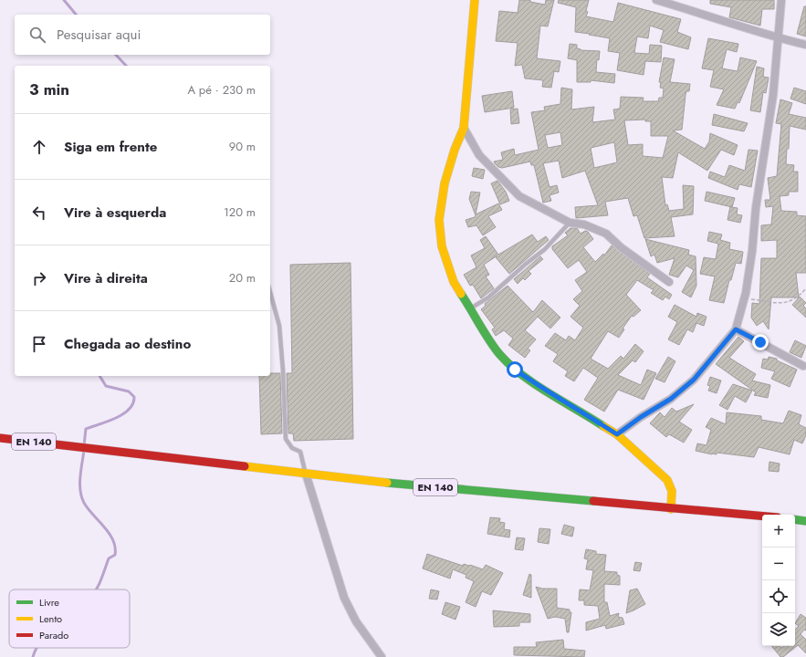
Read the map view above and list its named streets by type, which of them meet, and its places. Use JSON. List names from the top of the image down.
{
  "streets": {
    "main road": ["EN 140"]
  },
  "legend": ["Livre", "Lento", "Parado"],
  "page": {
    "search": "Pesquisar aqui",
    "heading": ["3 min", "A pé · 230 m"],
    "list": [
      ["Siga em frente", "90 m"],
      ["Vire à esquerda", "120 m"],
      ["Vire à direita", "20 m"],
      "Chegada ao destino"
    ],
    "map_buttons": ["+", "−"]
  }
}
